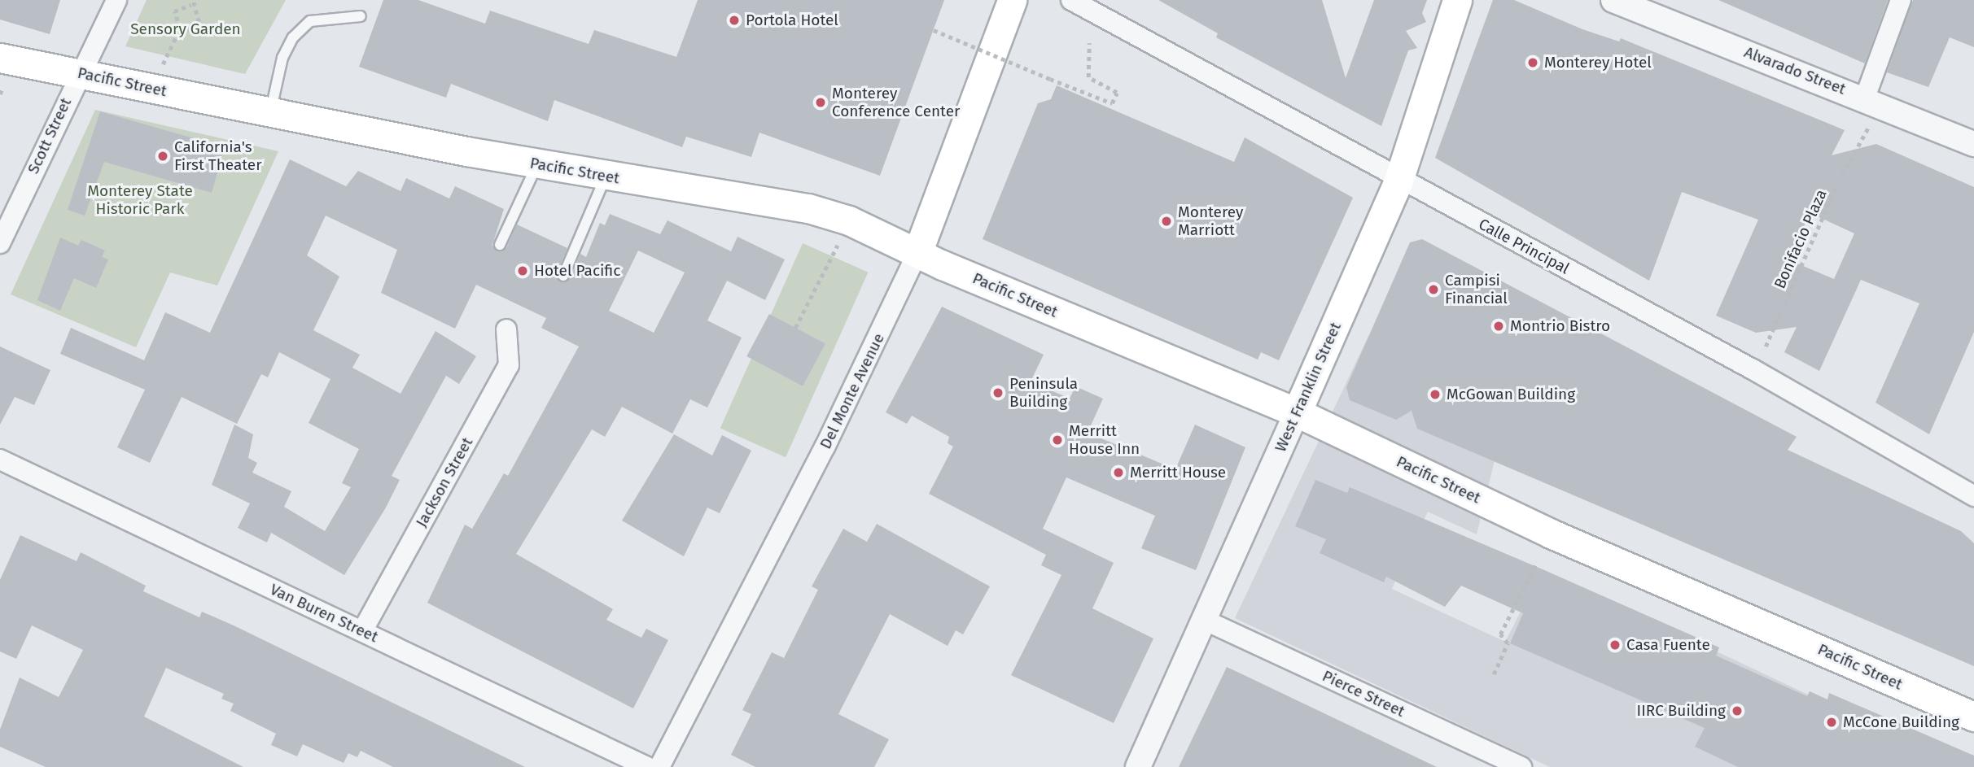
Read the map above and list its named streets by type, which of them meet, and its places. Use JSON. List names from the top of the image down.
{
  "streets": {
    "main road": ["Pacific Street", "West Franklin Street", "Del Monte Avenue"],
    "street": [
      "Alvarado Street",
      "Scott Street",
      "Calle Principal",
      "Jackson Street",
      "Van Buren Street",
      "Pierce Street"
    ],
    "path": ["Bonifacio Plaza"]
  },
  "crossings": [
    ["Pacific Street", "Scott Street"],
    ["Pacific Street", "West Franklin Street"],
    ["Pacific Street", "Del Monte Avenue"],
    ["Calle Principal", "West Franklin Street"],
    ["West Franklin Street", "Pierce Street"],
    ["Jackson Street", "Van Buren Street"]
  ],
  "parks": ["Sensory Garden", "Monterey State Historic Park"],
  "places": [
    "Portola Hotel",
    "Monterey Hotel",
    "Monterey Conference Center",
    "California's First Theater",
    "Monterey Marriott",
    "Hotel Pacific",
    "Campisi Financial",
    "Montrio Bistro",
    "Peninsula Building",
    "McGowan Building",
    "Merritt House Inn",
    "Merritt House",
    "Casa Fuente",
    "IIRC Building",
    "McCone Building"
  ]
}
